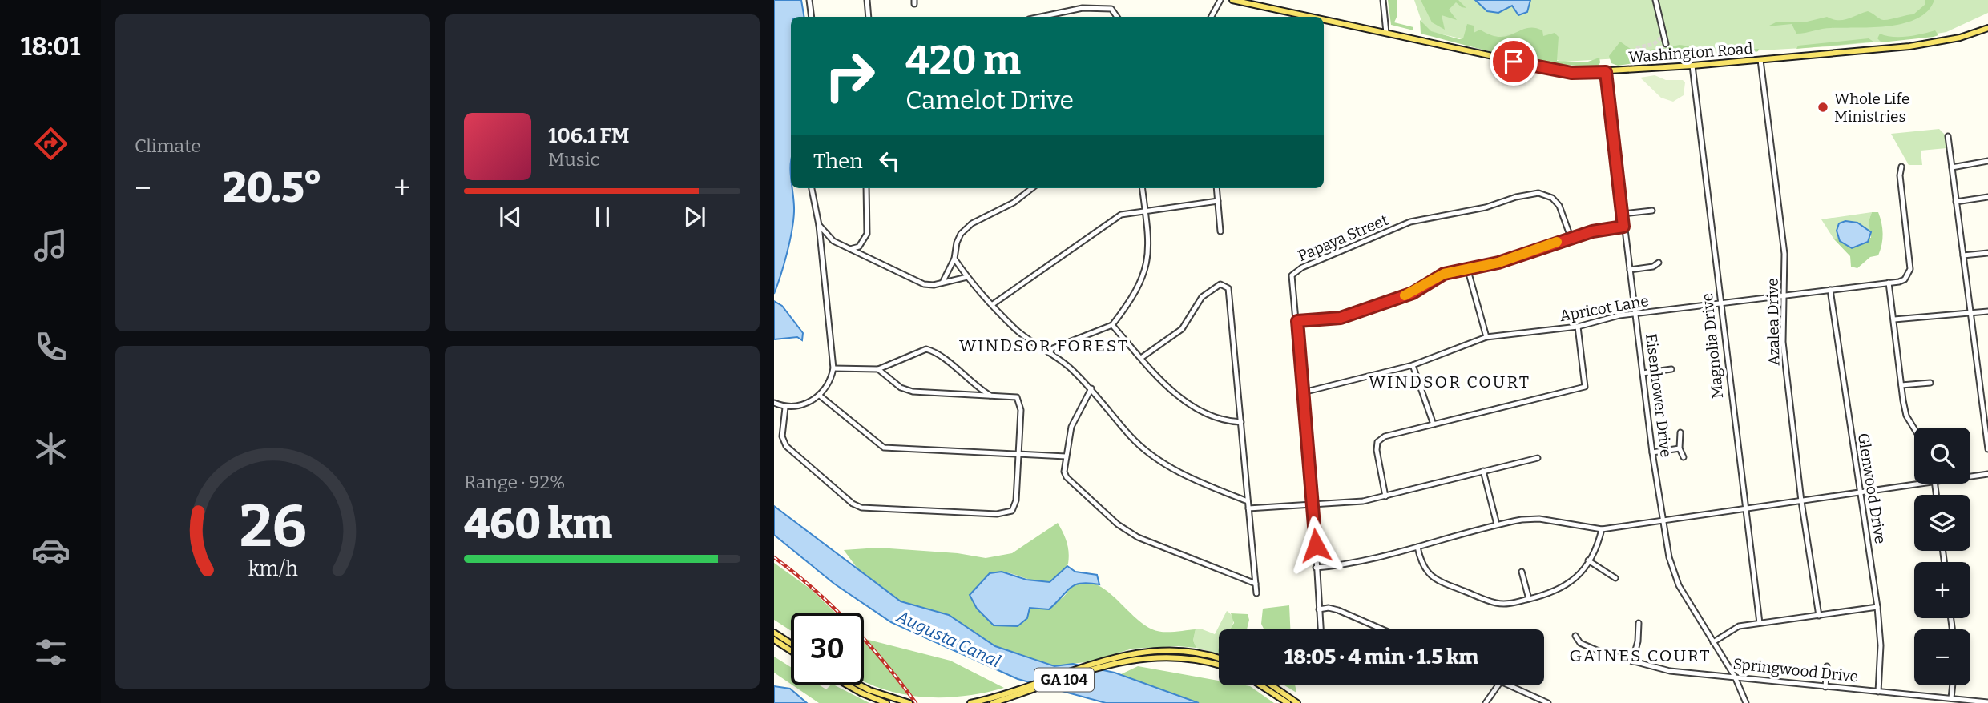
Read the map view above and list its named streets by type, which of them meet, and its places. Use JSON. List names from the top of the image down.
{
  "streets": {
    "main road": ["Washington Road", "GA 104"],
    "street": [
      "Papaya Street",
      "Apricot Lane",
      "Azalea Drive",
      "Magnolia Drive",
      "Eisenhower Drive",
      "Glenwood Drive",
      "Springwood Drive"
    ]
  },
  "crossings": [
    ["Washington Road", "Azalea Drive"],
    ["Washington Road", "Magnolia Drive"],
    ["Washington Road", "Eisenhower Drive"],
    ["Papaya Street", "Apricot Lane"],
    ["Apricot Lane", "Azalea Drive"],
    ["Apricot Lane", "Magnolia Drive"],
    ["Apricot Lane", "Eisenhower Drive"],
    ["Apricot Lane", "Glenwood Drive"],
    ["Eisenhower Drive", "Springwood Drive"],
    ["Glenwood Drive", "Springwood Drive"]
  ],
  "districts": ["WINDSOR FOREST", "WINDSOR COURT", "GAINES COURT"],
  "water": ["Augusta Canal"],
  "places": ["Whole Life Ministries"],
  "page": {
    "tabs": "18:01",
    "tile": [
      "Climate",
      ["Range · 92%", "460 km"]
    ],
    "turn": ["420 m", "Camelot Drive"],
    "song": ["106.1 FM", "Music"],
    "then": "Then",
    "heat": ["−", "20.5°", "+"],
    "map_buttons": ["+", "−"],
    "limit": "30",
    "trip": "18:05 · 4 min · 1.5 km",
    "gauge": ["26", "km/h"]
  }
}
